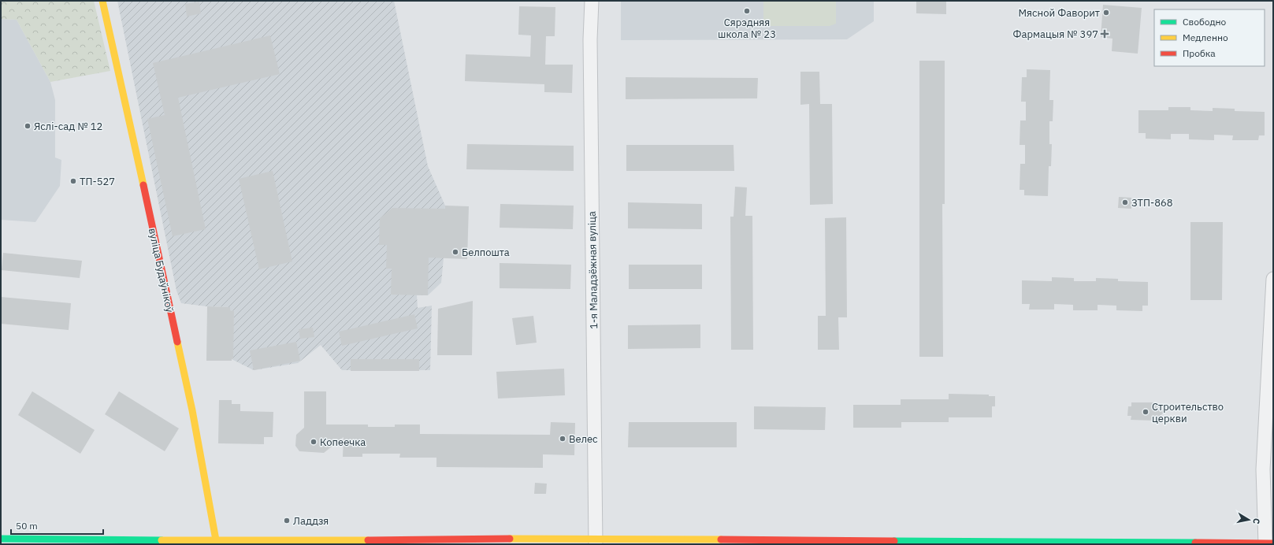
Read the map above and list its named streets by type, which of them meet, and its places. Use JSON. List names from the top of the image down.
{
  "streets": {
    "main road": ["вуліца Будаўнікоў"],
    "street": ["1-я Маладзёжная вуліца"]
  },
  "places": {
    "other": [
      "Сярэдняя школа № 23",
      "Мясной Фаворит",
      "Яслі-сад № 12",
      "ТП-527",
      "ЗТП-868",
      "Белпошта",
      "Строительство церкви",
      "Велес",
      "Копеечка",
      "Ладдзя"
    ],
    "health": ["Фармацыя № 397"]
  },
  "legend": ["Свободно", "Медленно", "Пробка"],
  "scale_bar": "50 m",
  "north": "right"
}
